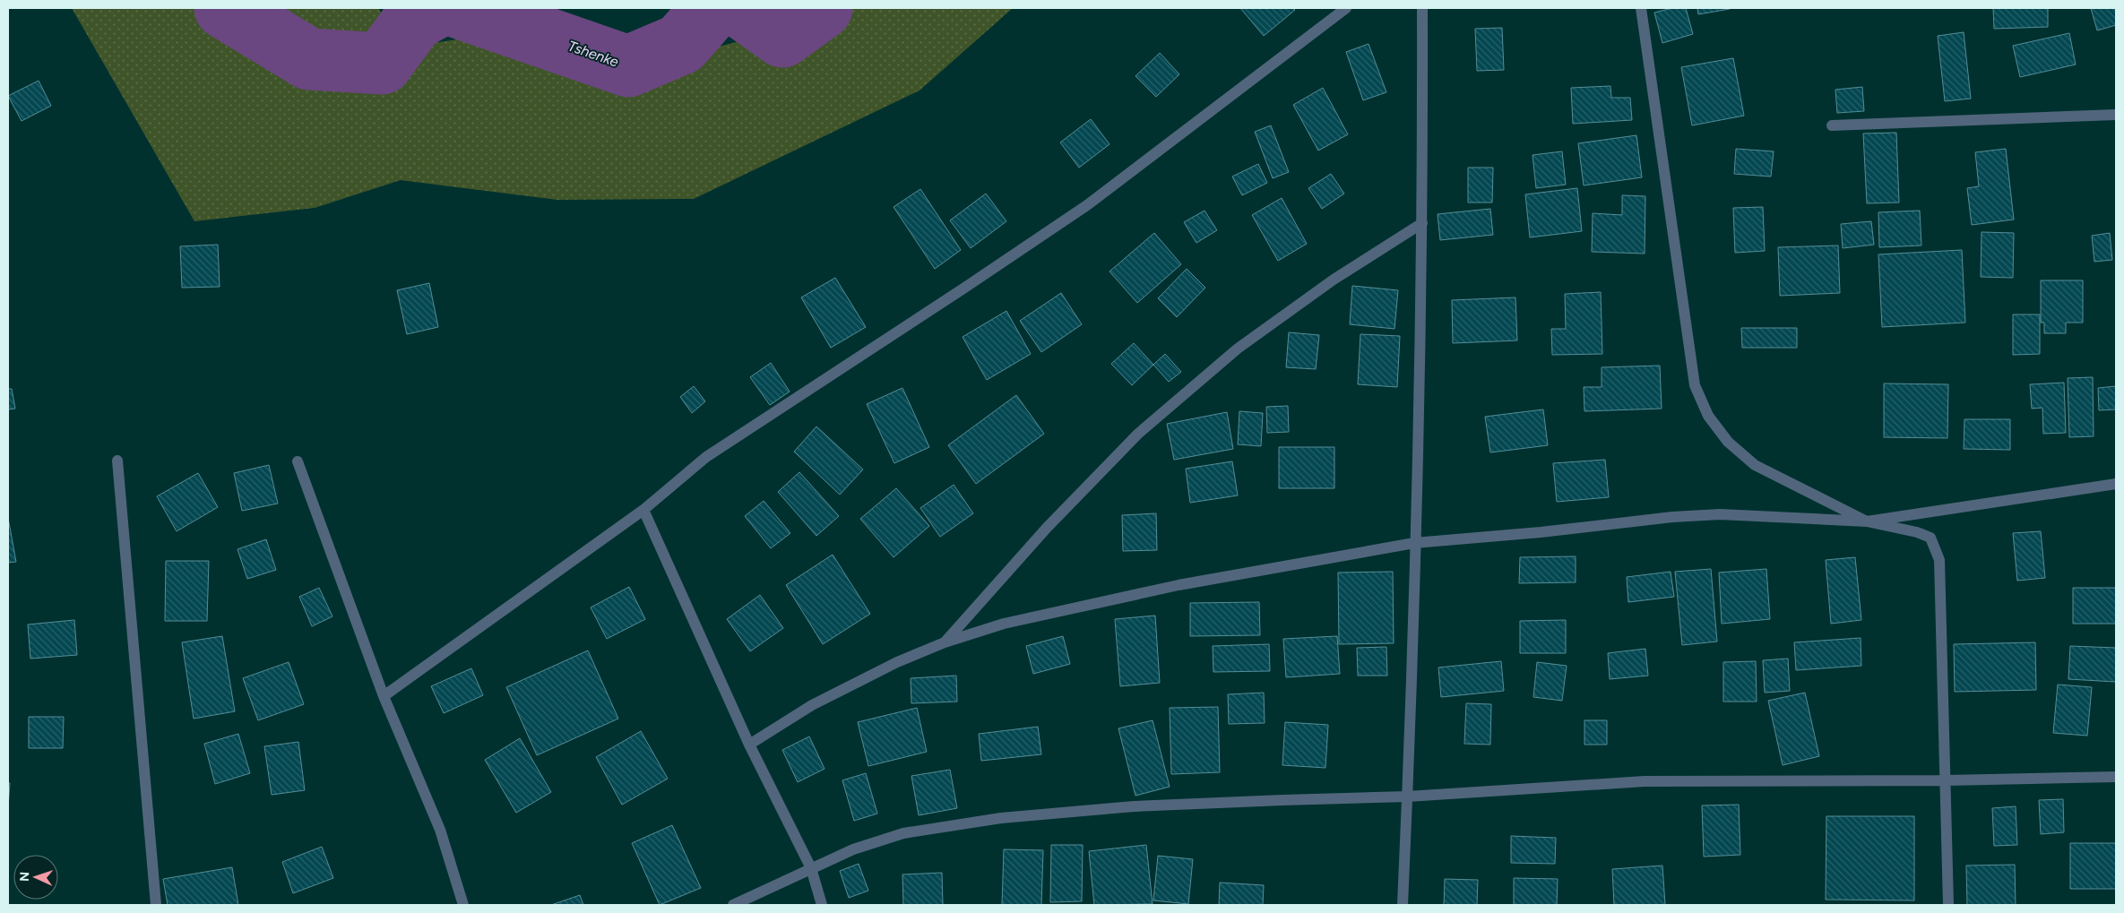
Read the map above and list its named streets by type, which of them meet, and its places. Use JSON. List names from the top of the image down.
{
  "water": ["Tshenke"],
  "north": "left"
}
